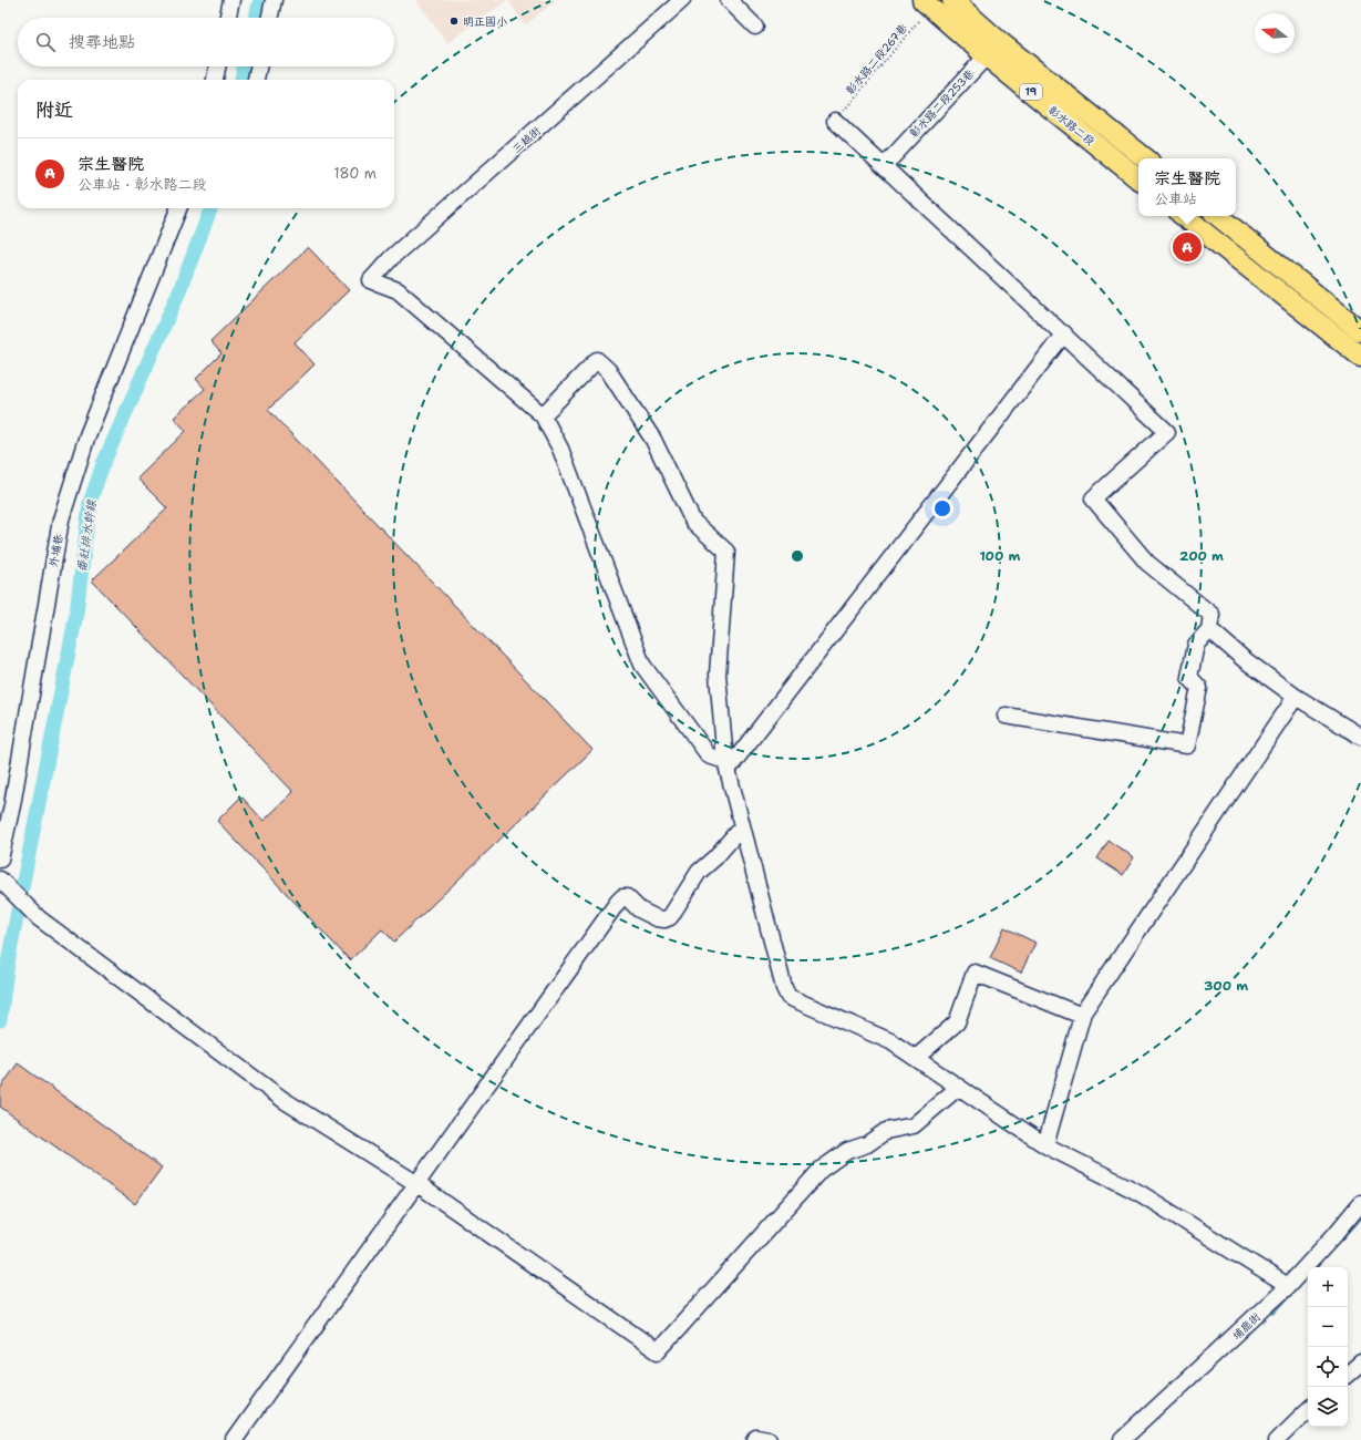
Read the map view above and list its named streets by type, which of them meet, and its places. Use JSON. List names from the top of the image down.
{
  "streets": {
    "main road": ["19", "彰水路二段"],
    "street": [
      "彰水路二段253巷",
      "三越街",
      "外埔巷",
      "埔鹿街"
    ],
    "path": ["彰水路二段267巷"]
  },
  "crossings": [
    ["彰水路二段267巷", "彰水路二段"],
    ["彰水路二段253巷", "彰水路二段"]
  ],
  "water": ["番社排水幹線"],
  "places": ["明正國小"],
  "north": "left",
  "page": {
    "search": "搜尋地點",
    "heading": "附近",
    "list": [
      {
        "mark": "A",
        "name": "宗生醫院",
        "note": "公車站 · 彰水路二段",
        "value": "180 m"
      }
    ],
    "popup": ["宗生醫院", "公車站"],
    "pins": "A",
    "map_buttons": ["+", "−"]
  },
  "rings": ["100 m", "200 m", "300 m"]
}
